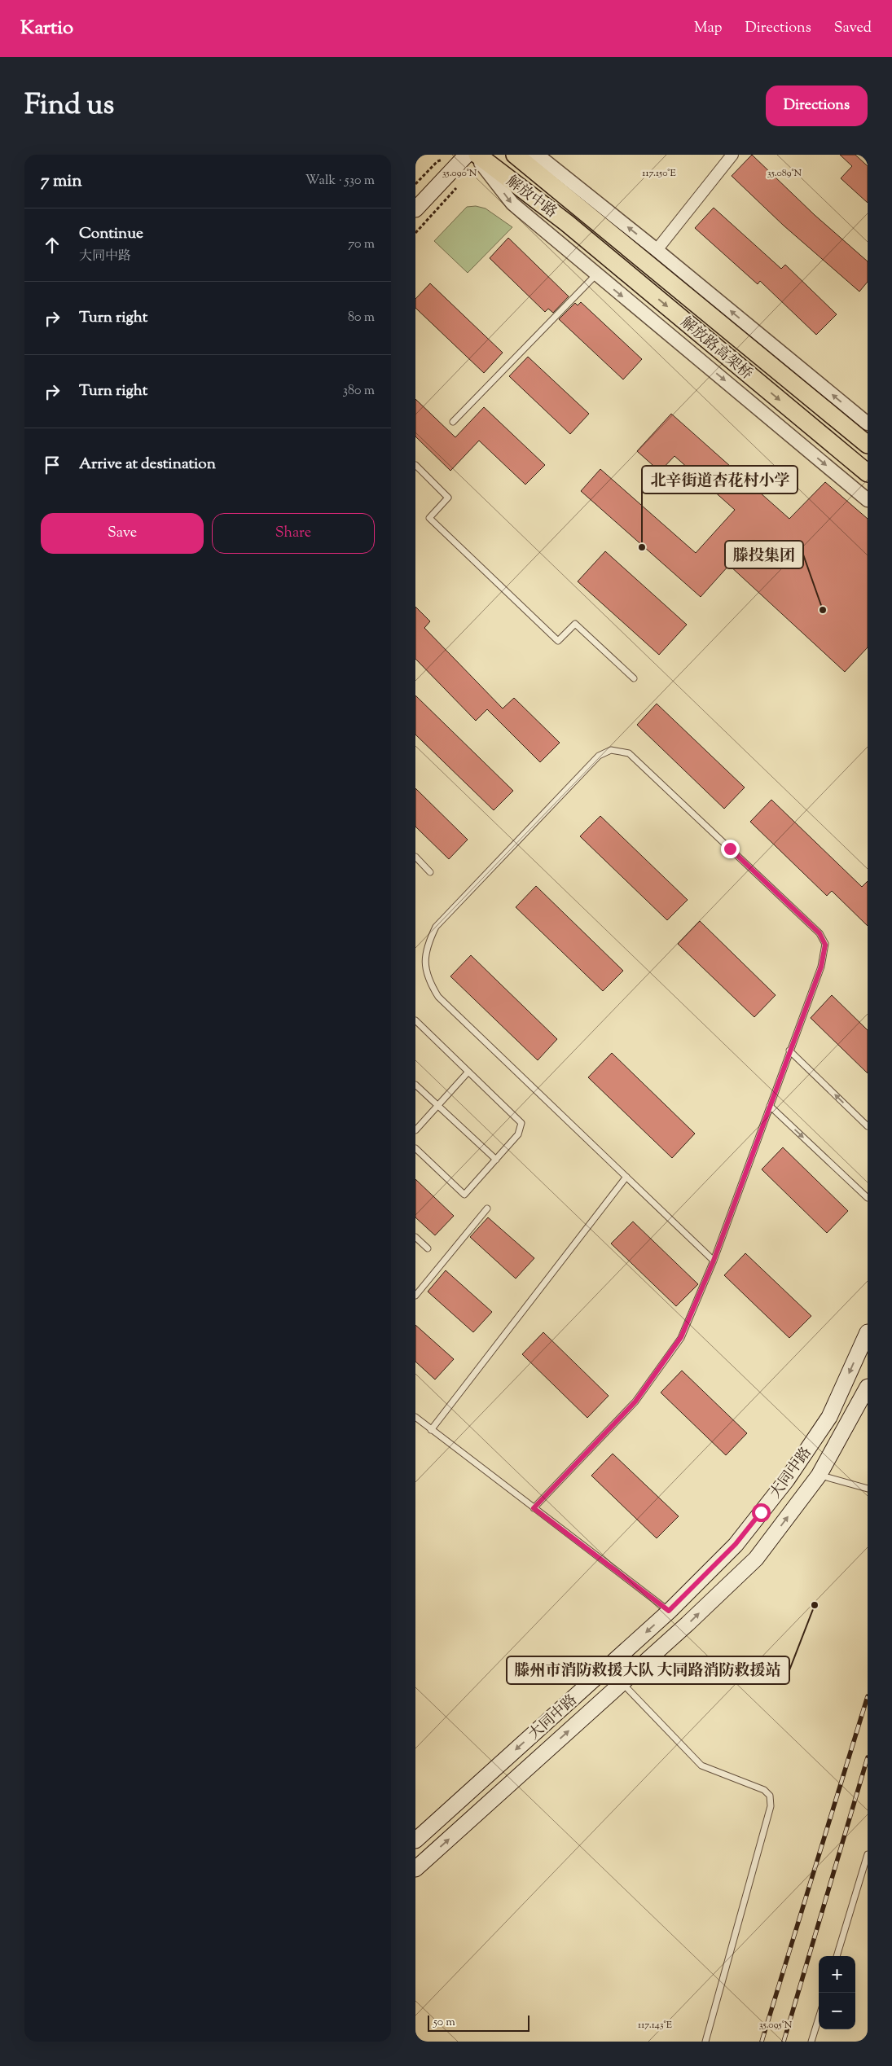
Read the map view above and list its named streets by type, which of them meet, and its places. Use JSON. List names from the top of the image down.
{
  "streets": {
    "main road": ["解放中路", "解放路高架桥", "大同中路"]
  },
  "crossings": [
    ["解放中路", "解放路高架桥"]
  ],
  "places": ["北辛街道杏花村小学", "滕投集团", "滕州市消防救援大队 大同路消防救援站"],
  "scale_bar": "50 m",
  "page": {
    "header": "Kartio",
    "nav": ["Map", "Directions", "Saved"],
    "title": "Find us",
    "buttons": [
      "Directions",
      ["Save", "Share"]
    ],
    "heading": ["7 min", "Walk · 530 m"],
    "list": [
      ["Continue", "大同中路", "70 m"],
      ["Turn right", "80 m"],
      ["Turn right", "380 m"],
      "Arrive at destination"
    ],
    "map_buttons": ["+", "−"],
    "scale": "50 m"
  },
  "coordinates": [
    "35.090°N",
    "35.089°N",
    "117.150°E",
    "117.143°E",
    "35.095°N"
  ]
}
